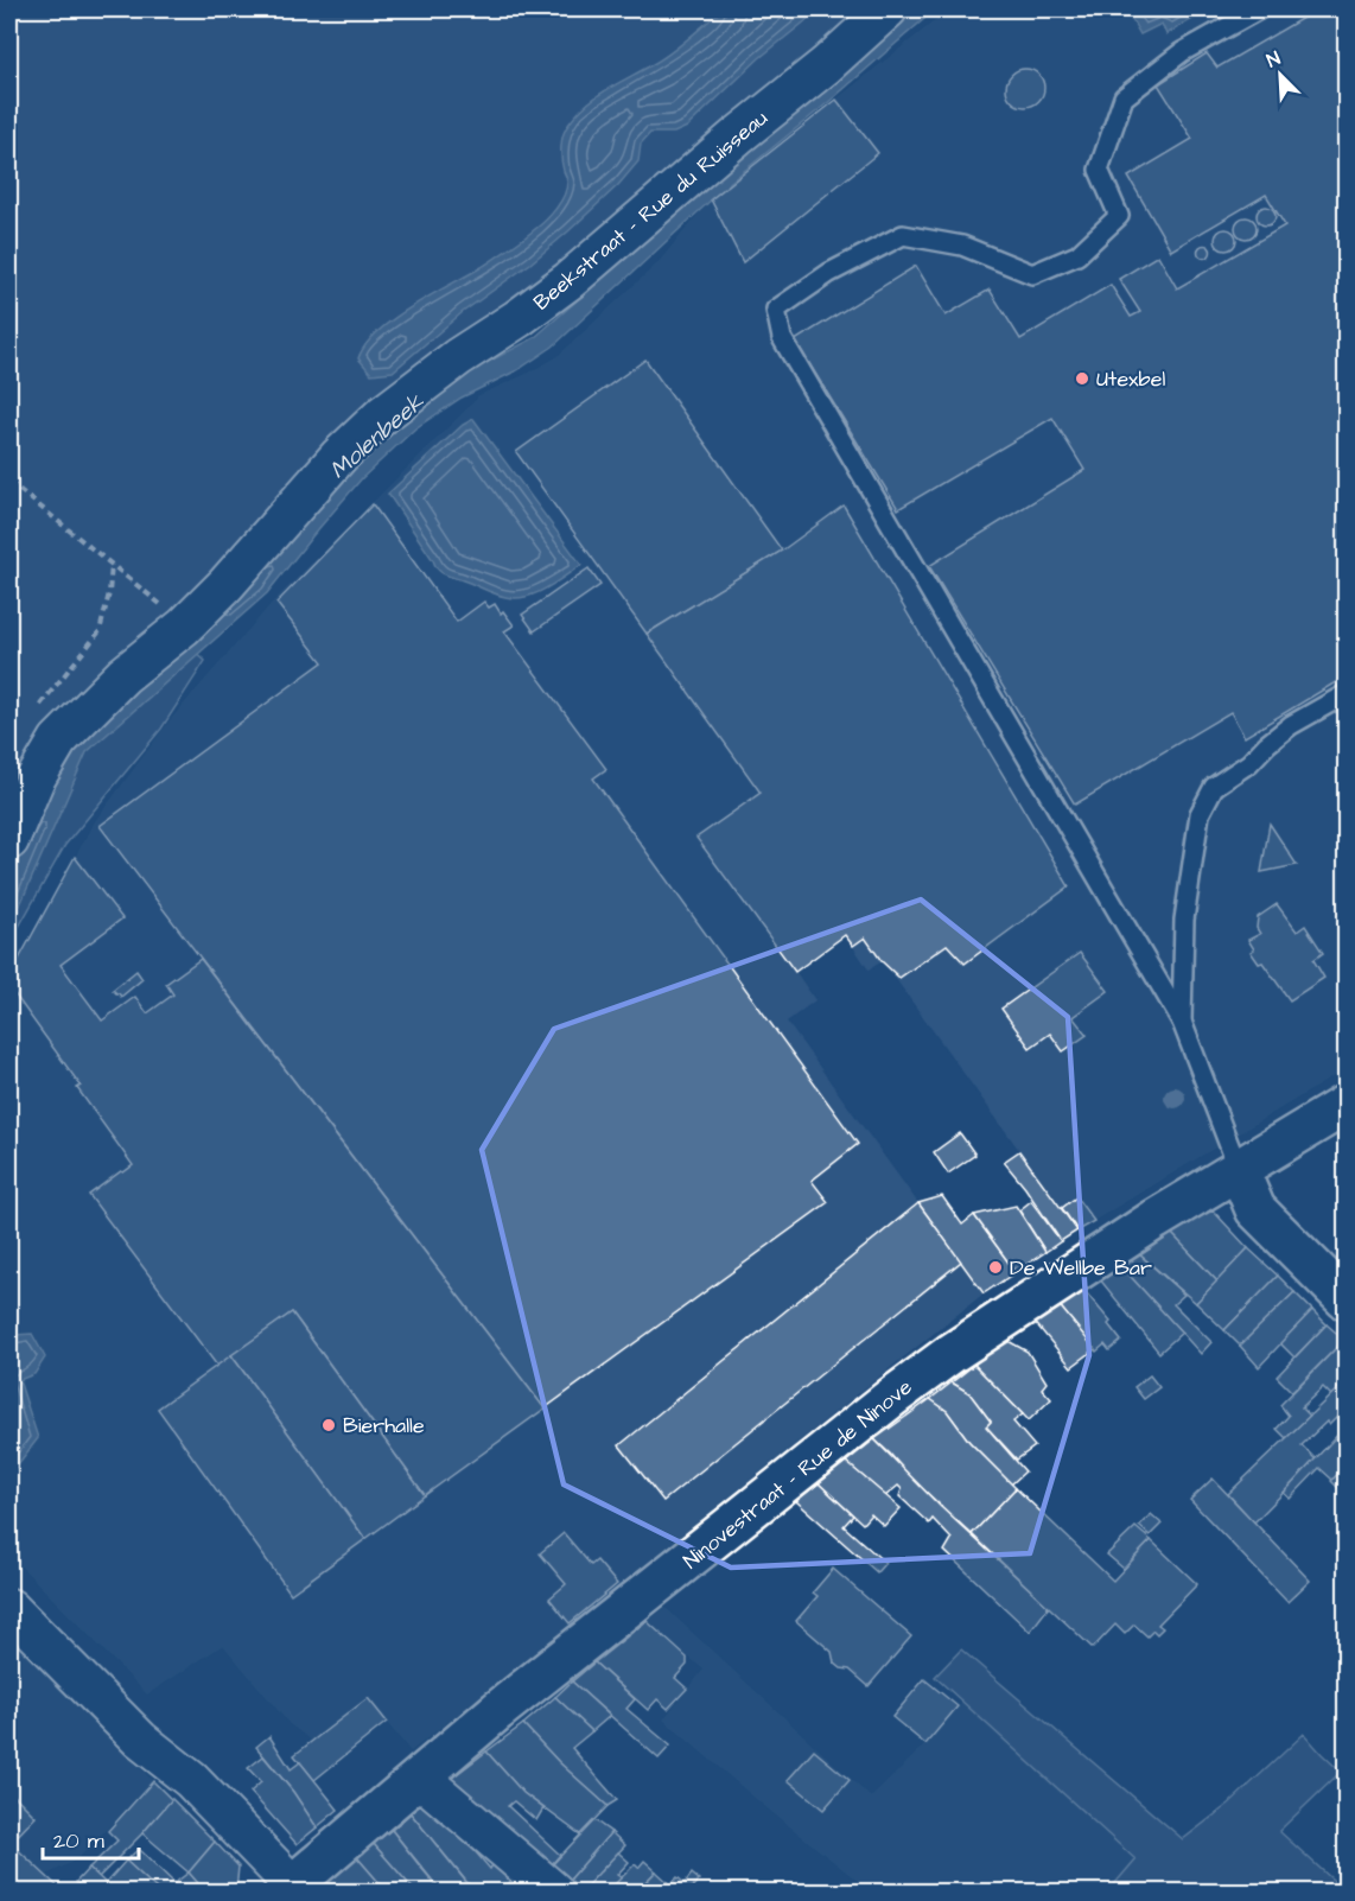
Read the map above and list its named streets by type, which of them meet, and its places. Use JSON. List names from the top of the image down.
{
  "streets": {
    "main road": ["Ninovestraat - Rue de Ninove"],
    "street": ["Beekstraat - Rue du Ruisseau"]
  },
  "water": ["Molenbeek"],
  "places": ["Utexbel", "De Wellbe Bar", "Bierhalle"],
  "scale_bar": "20 m",
  "north": "top left"
}
